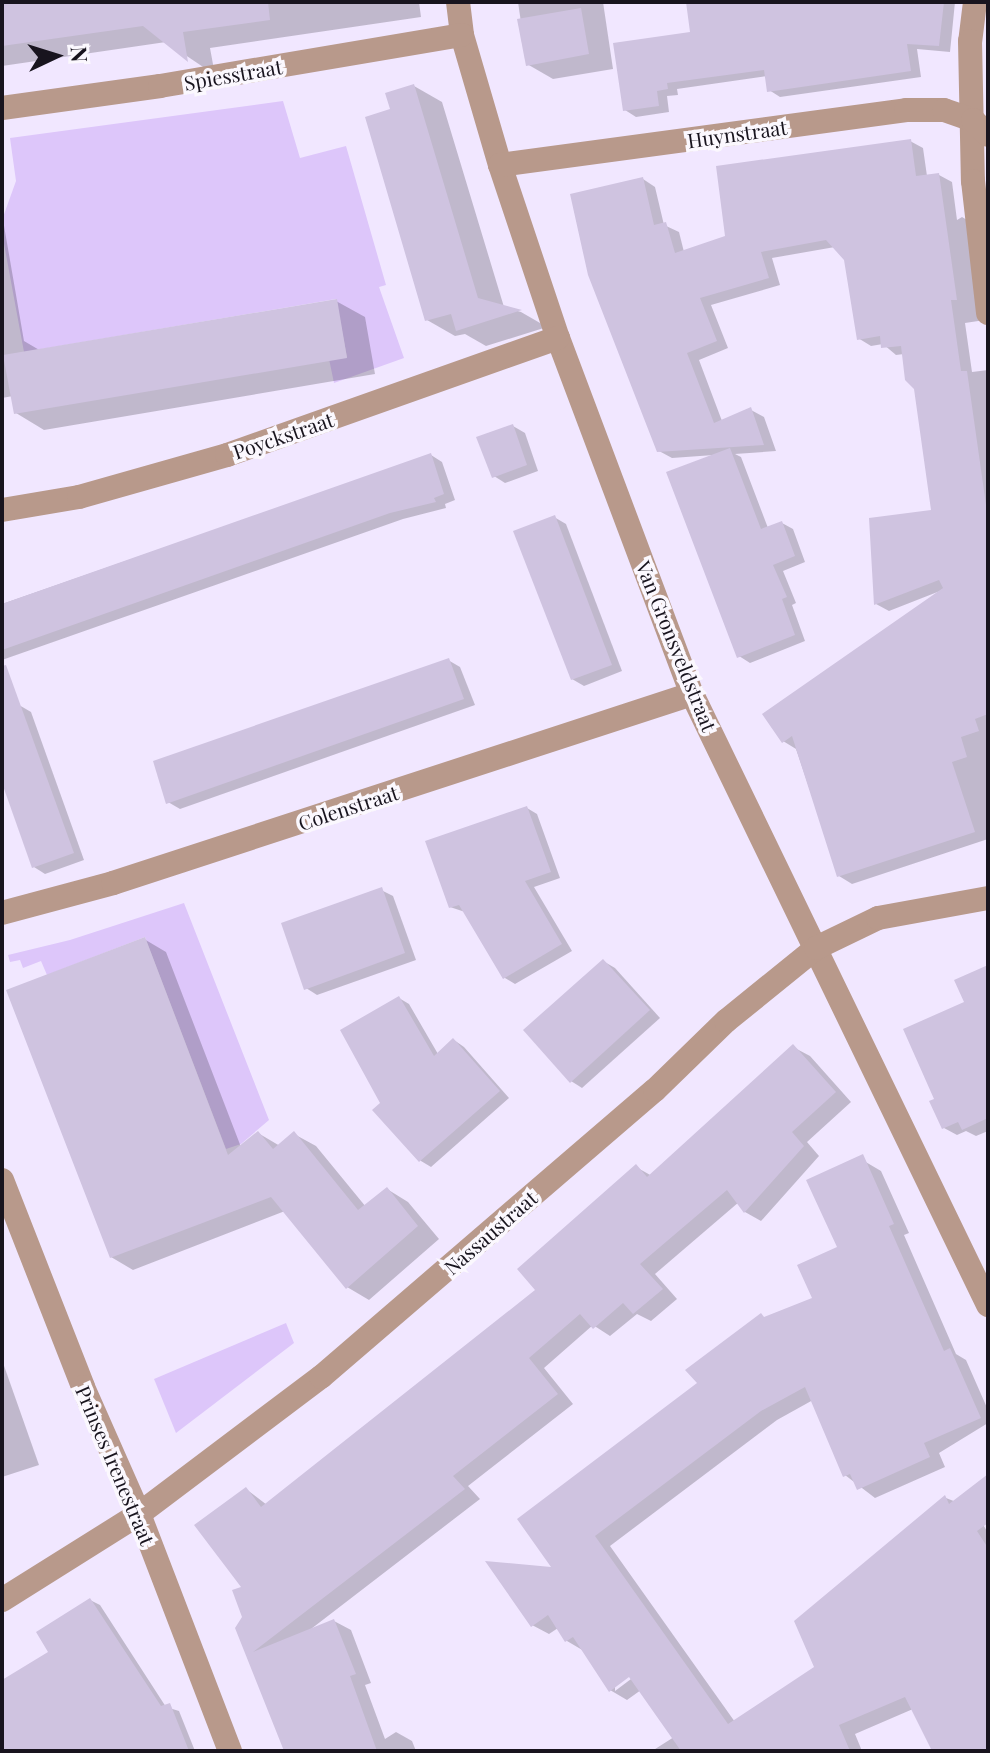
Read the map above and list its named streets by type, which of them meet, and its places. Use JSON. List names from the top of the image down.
{
  "streets": {
    "street": [
      "Spiesstraat",
      "Huynstraat",
      "Poyckstraat",
      "Van Gronsveldstraat",
      "Colenstraat",
      "Nassaustraat",
      "Prinses Irenestraat"
    ]
  },
  "crossings": [
    ["Spiesstraat", "Van Gronsveldstraat"],
    ["Huynstraat", "Van Gronsveldstraat"],
    ["Poyckstraat", "Van Gronsveldstraat"],
    ["Van Gronsveldstraat", "Colenstraat"],
    ["Van Gronsveldstraat", "Nassaustraat"],
    ["Nassaustraat", "Prinses Irenestraat"]
  ],
  "north": "right"
}
